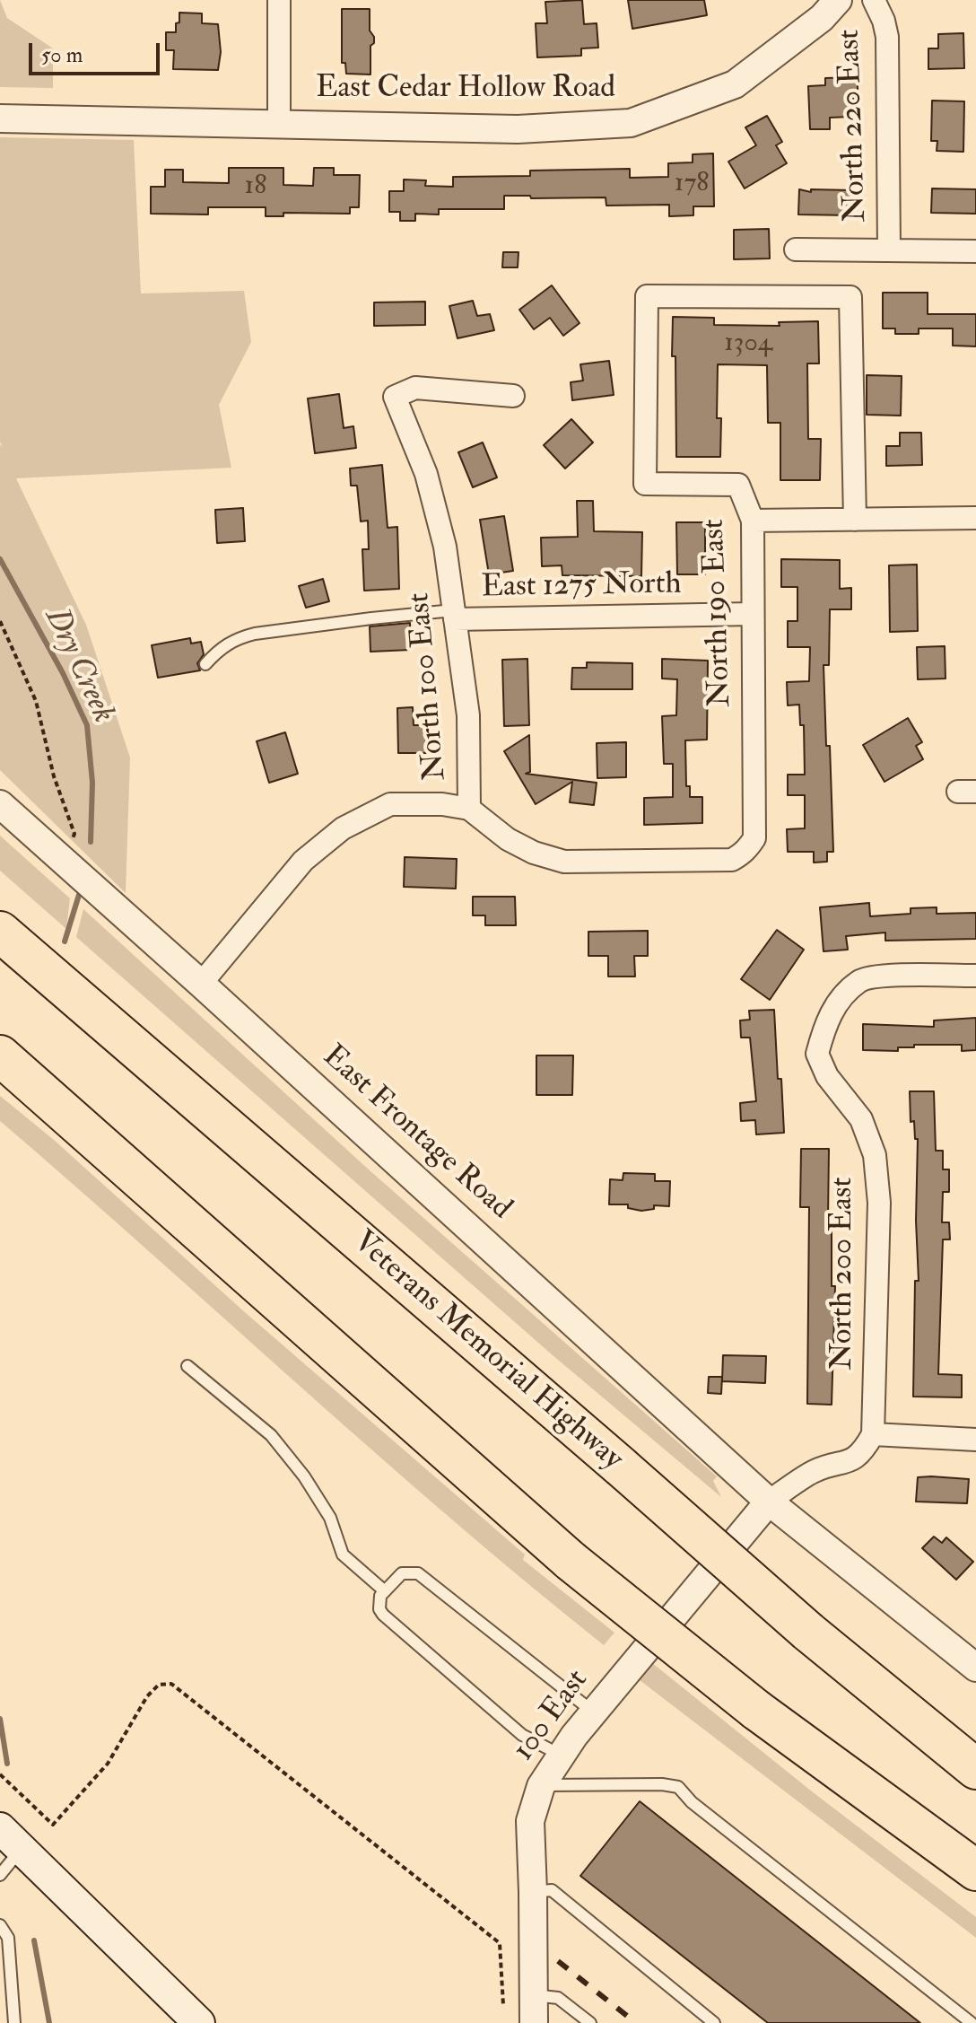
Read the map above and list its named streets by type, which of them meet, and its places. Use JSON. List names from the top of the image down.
{
  "streets": {
    "highway": ["Veterans Memorial Highway"],
    "street": [
      "East Cedar Hollow Road",
      "North 220 East",
      "East 1275 North",
      "North 190 East",
      "North 100 East",
      "East Frontage Road",
      "North 200 East",
      "100 East"
    ]
  },
  "crossings": [
    ["East 1275 North", "North 190 East"],
    ["East 1275 North", "North 100 East"],
    ["North 190 East", "North 100 East"],
    ["North 100 East", "East Frontage Road"],
    ["East Frontage Road", "100 East"]
  ],
  "water": ["Dry Creek"],
  "house_numbers": ["178", "18", "1304"],
  "scale_bar": "50 m"
}
